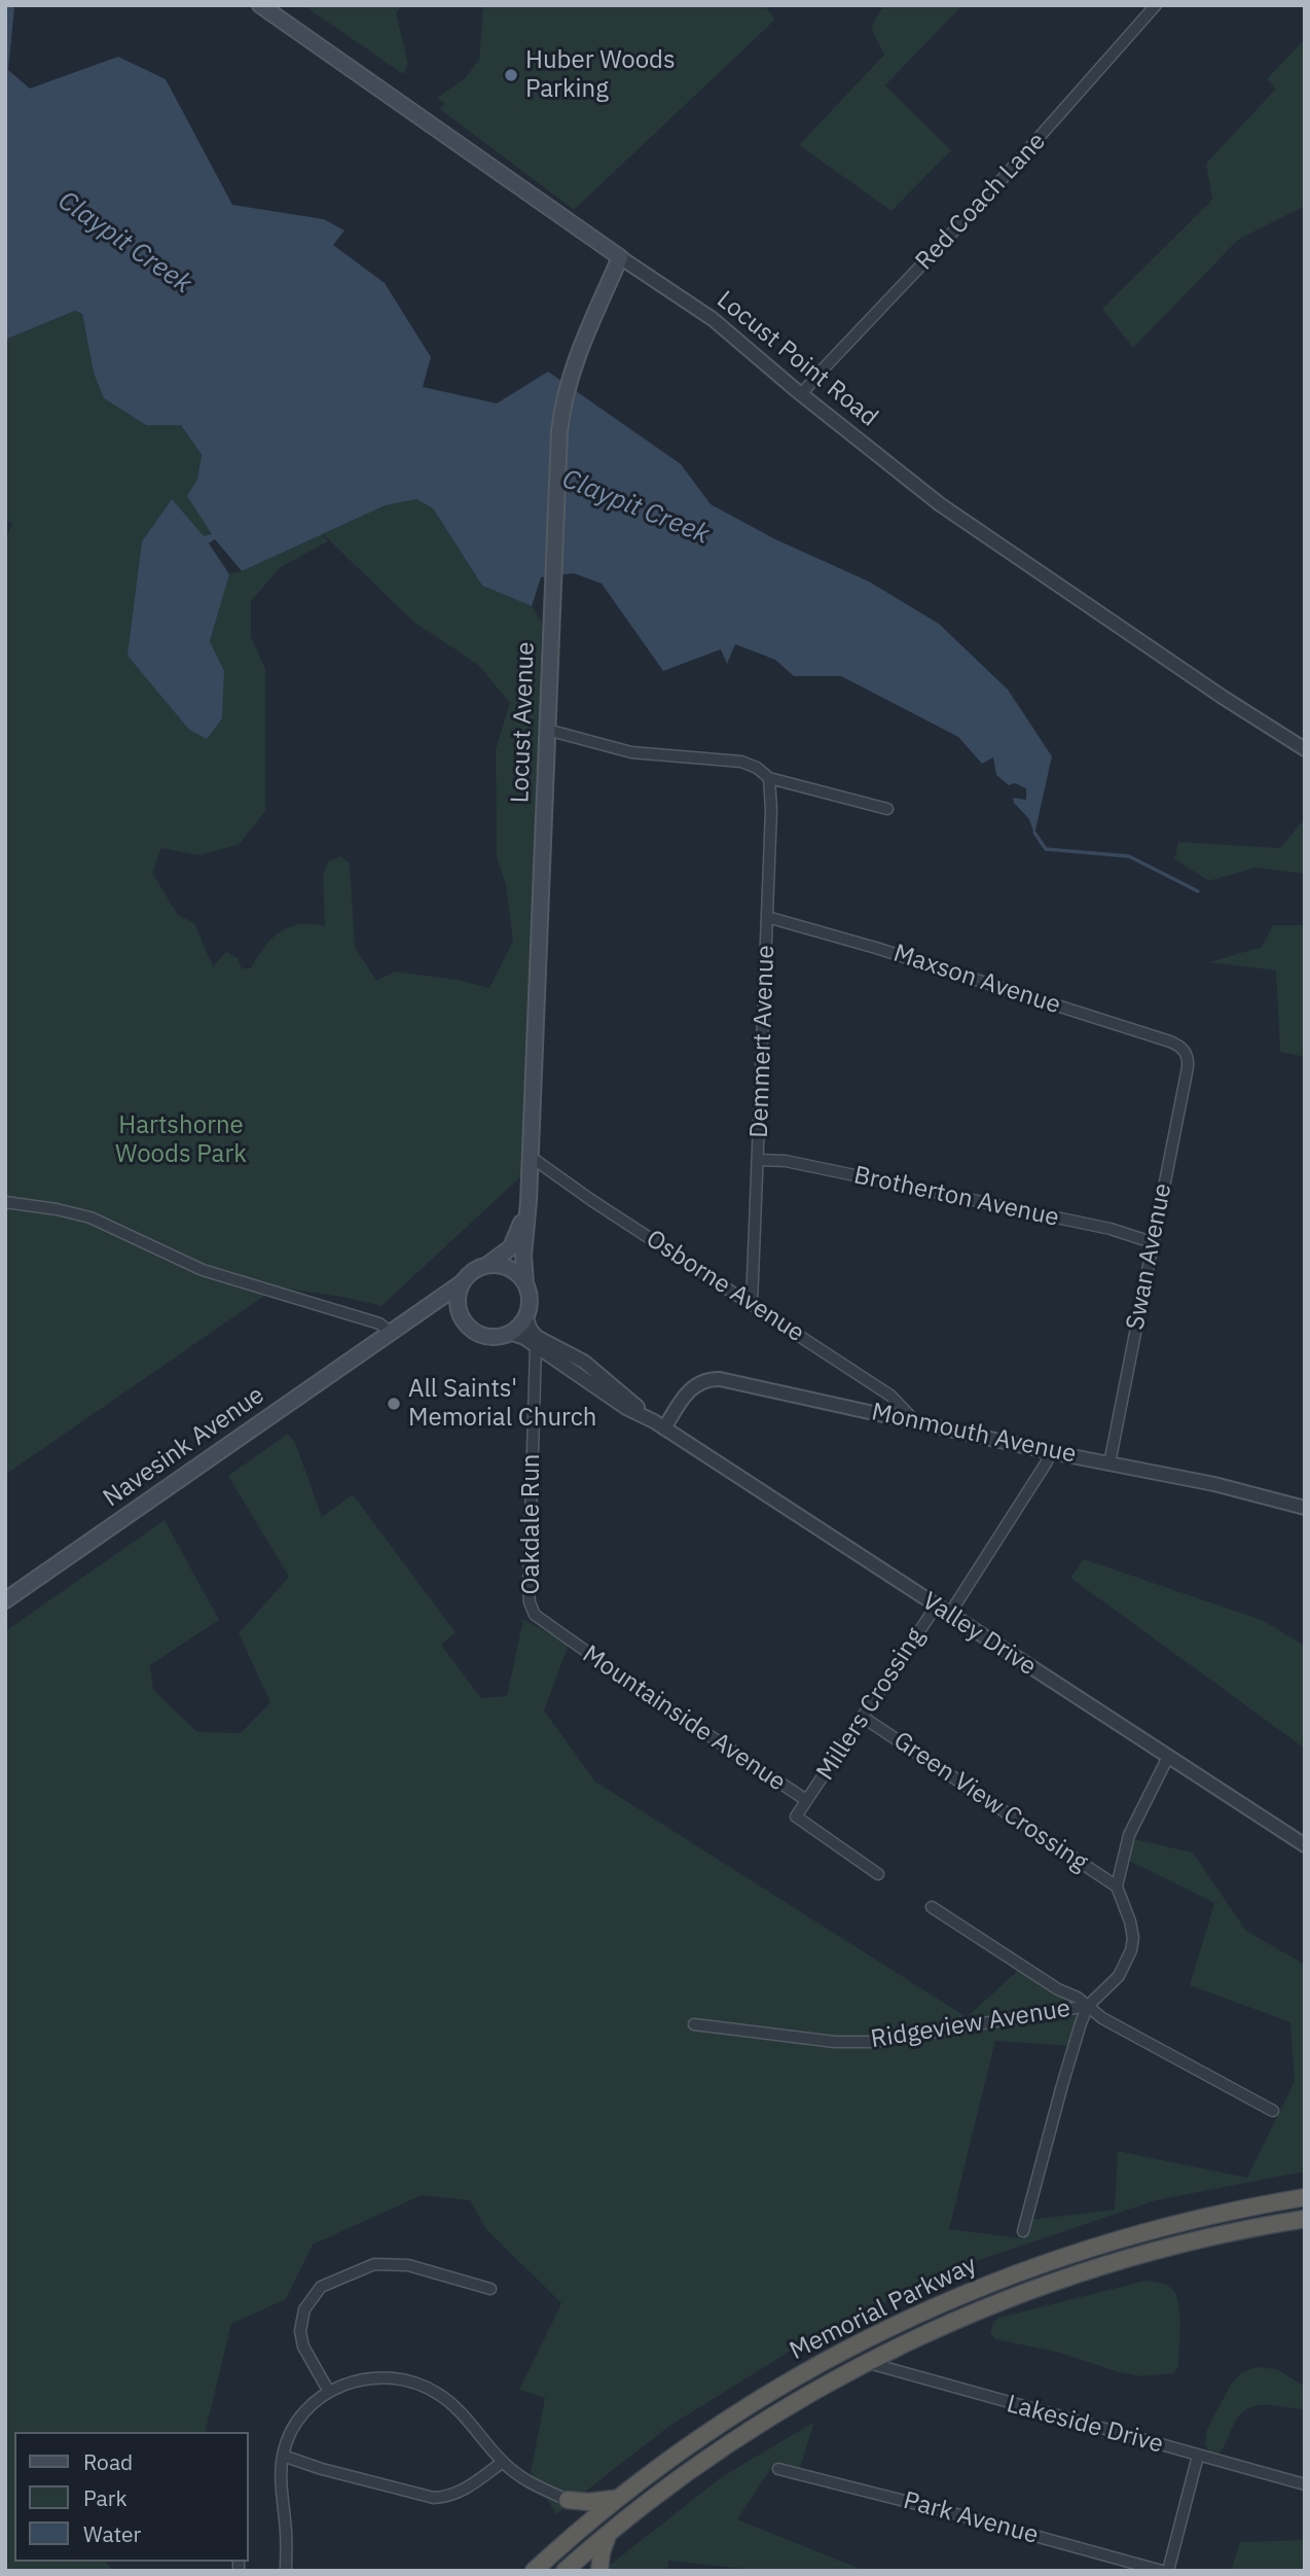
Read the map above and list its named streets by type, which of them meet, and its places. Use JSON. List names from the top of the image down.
{
  "streets": {
    "highway": ["Memorial Parkway"],
    "main road": ["Locust Point Road", "Locust Avenue", "Navesink Avenue"],
    "street": [
      "Red Coach Lane",
      "Maxson Avenue",
      "Demmert Avenue",
      "Brotherton Avenue",
      "Swan Avenue",
      "Osborne Avenue",
      "Monmouth Avenue",
      "Oakdale Run",
      "Valley Drive",
      "Millers Crossing",
      "Mountainside Avenue",
      "Green View Crossing",
      "Ridgeview Avenue",
      "Lakeside Drive",
      "Park Avenue"
    ]
  },
  "crossings": [
    ["Red Coach Lane", "Locust Point Road"],
    ["Locust Point Road", "Locust Avenue"],
    ["Locust Avenue", "Osborne Avenue"],
    ["Locust Avenue", "Navesink Avenue"],
    ["Locust Avenue", "Valley Drive"],
    ["Maxson Avenue", "Demmert Avenue"],
    ["Maxson Avenue", "Swan Avenue"],
    ["Demmert Avenue", "Brotherton Avenue"],
    ["Demmert Avenue", "Osborne Avenue"],
    ["Brotherton Avenue", "Swan Avenue"],
    ["Swan Avenue", "Monmouth Avenue"],
    ["Osborne Avenue", "Monmouth Avenue"],
    ["Monmouth Avenue", "Valley Drive"],
    ["Monmouth Avenue", "Millers Crossing"],
    ["Navesink Avenue", "Valley Drive"],
    ["Oakdale Run", "Valley Drive"],
    ["Oakdale Run", "Mountainside Avenue"],
    ["Valley Drive", "Millers Crossing"],
    ["Millers Crossing", "Mountainside Avenue"],
    ["Millers Crossing", "Green View Crossing"],
    ["Green View Crossing", "Ridgeview Avenue"],
    ["Memorial Parkway", "Lakeside Drive"]
  ],
  "water": ["Claypit Creek"],
  "parks": ["Hartshorne Woods Park"],
  "places": ["Huber Woods Parking", "All Saints' Memorial Church"],
  "legend": ["Road", "Park", "Water"]
}
